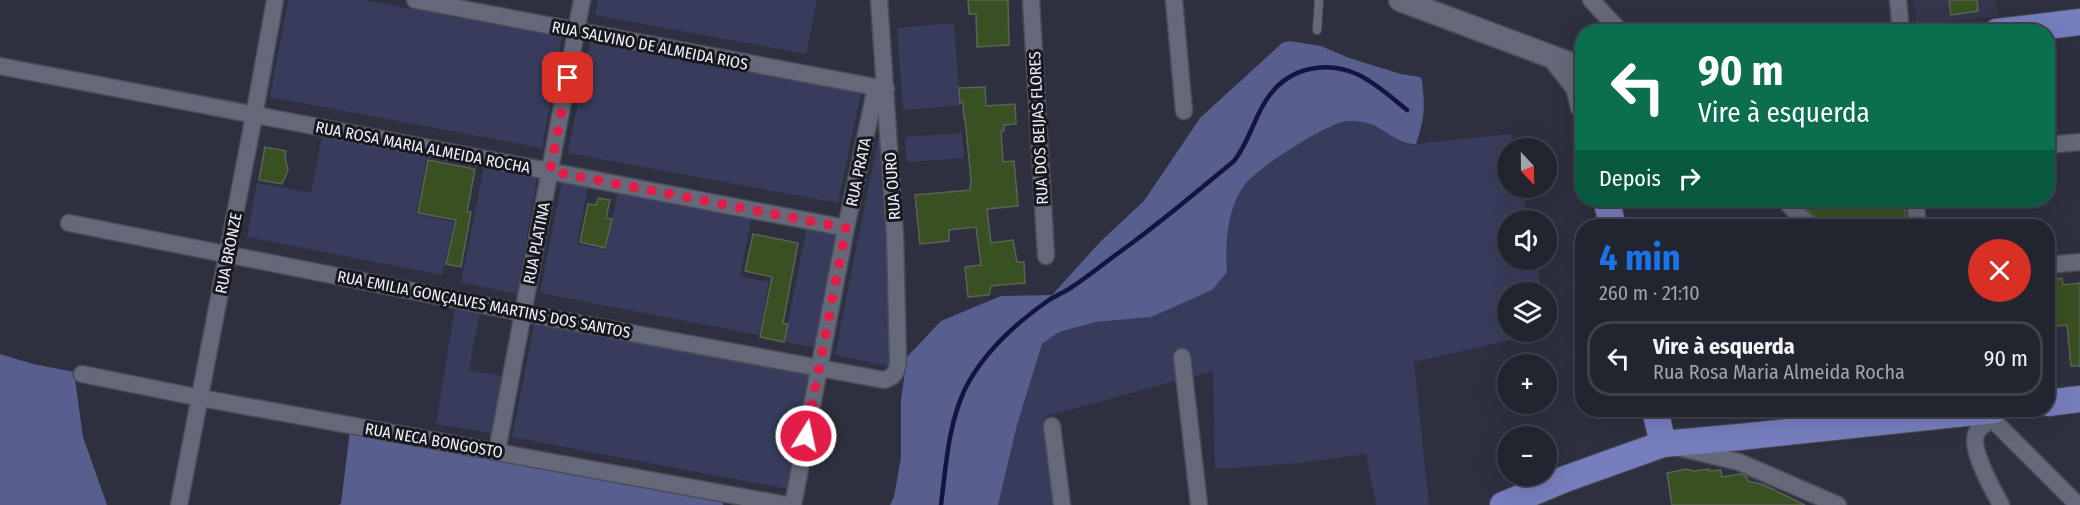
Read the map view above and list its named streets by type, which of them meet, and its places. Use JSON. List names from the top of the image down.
{
  "streets": {
    "street": [
      "RUA SALVINO DE ALMEIDA RIOS",
      "RUA DOS BEIJAS FLORES",
      "RUA ROSA MARIA ALMEIDA ROCHA",
      "RUA PRATA",
      "RUA OURO",
      "RUA PLATINA",
      "RUA BRONZE",
      "RUA EMILIA GONÇALVES MARTINS DOS SANTOS",
      "RUA NECA BONGOSTO"
    ]
  },
  "crossings": [
    ["RUA SALVINO DE ALMEIDA RIOS", "RUA PRATA"],
    ["RUA SALVINO DE ALMEIDA RIOS", "RUA OURO"],
    ["RUA SALVINO DE ALMEIDA RIOS", "RUA PLATINA"],
    ["RUA ROSA MARIA ALMEIDA ROCHA", "RUA PRATA"],
    ["RUA ROSA MARIA ALMEIDA ROCHA", "RUA PLATINA"],
    ["RUA ROSA MARIA ALMEIDA ROCHA", "RUA BRONZE"],
    ["RUA PRATA", "RUA OURO"],
    ["RUA PRATA", "RUA EMILIA GONÇALVES MARTINS DOS SANTOS"],
    ["RUA OURO", "RUA EMILIA GONÇALVES MARTINS DOS SANTOS"],
    ["RUA PLATINA", "RUA EMILIA GONÇALVES MARTINS DOS SANTOS"],
    ["RUA PLATINA", "RUA NECA BONGOSTO"],
    ["RUA BRONZE", "RUA EMILIA GONÇALVES MARTINS DOS SANTOS"],
    ["RUA BRONZE", "RUA NECA BONGOSTO"]
  ],
  "north": "bottom",
  "page": {
    "turn": ["90 m", "Vire à esquerda"],
    "map_buttons": ["+", "−"],
    "then": "Depois",
    "heading": ["4 min", "260 m · 21:10"],
    "list": [
      {
        "name": "Vire à esquerda",
        "note": "Rua Rosa Maria Almeida Rocha",
        "value": "90 m"
      }
    ]
  }
}
